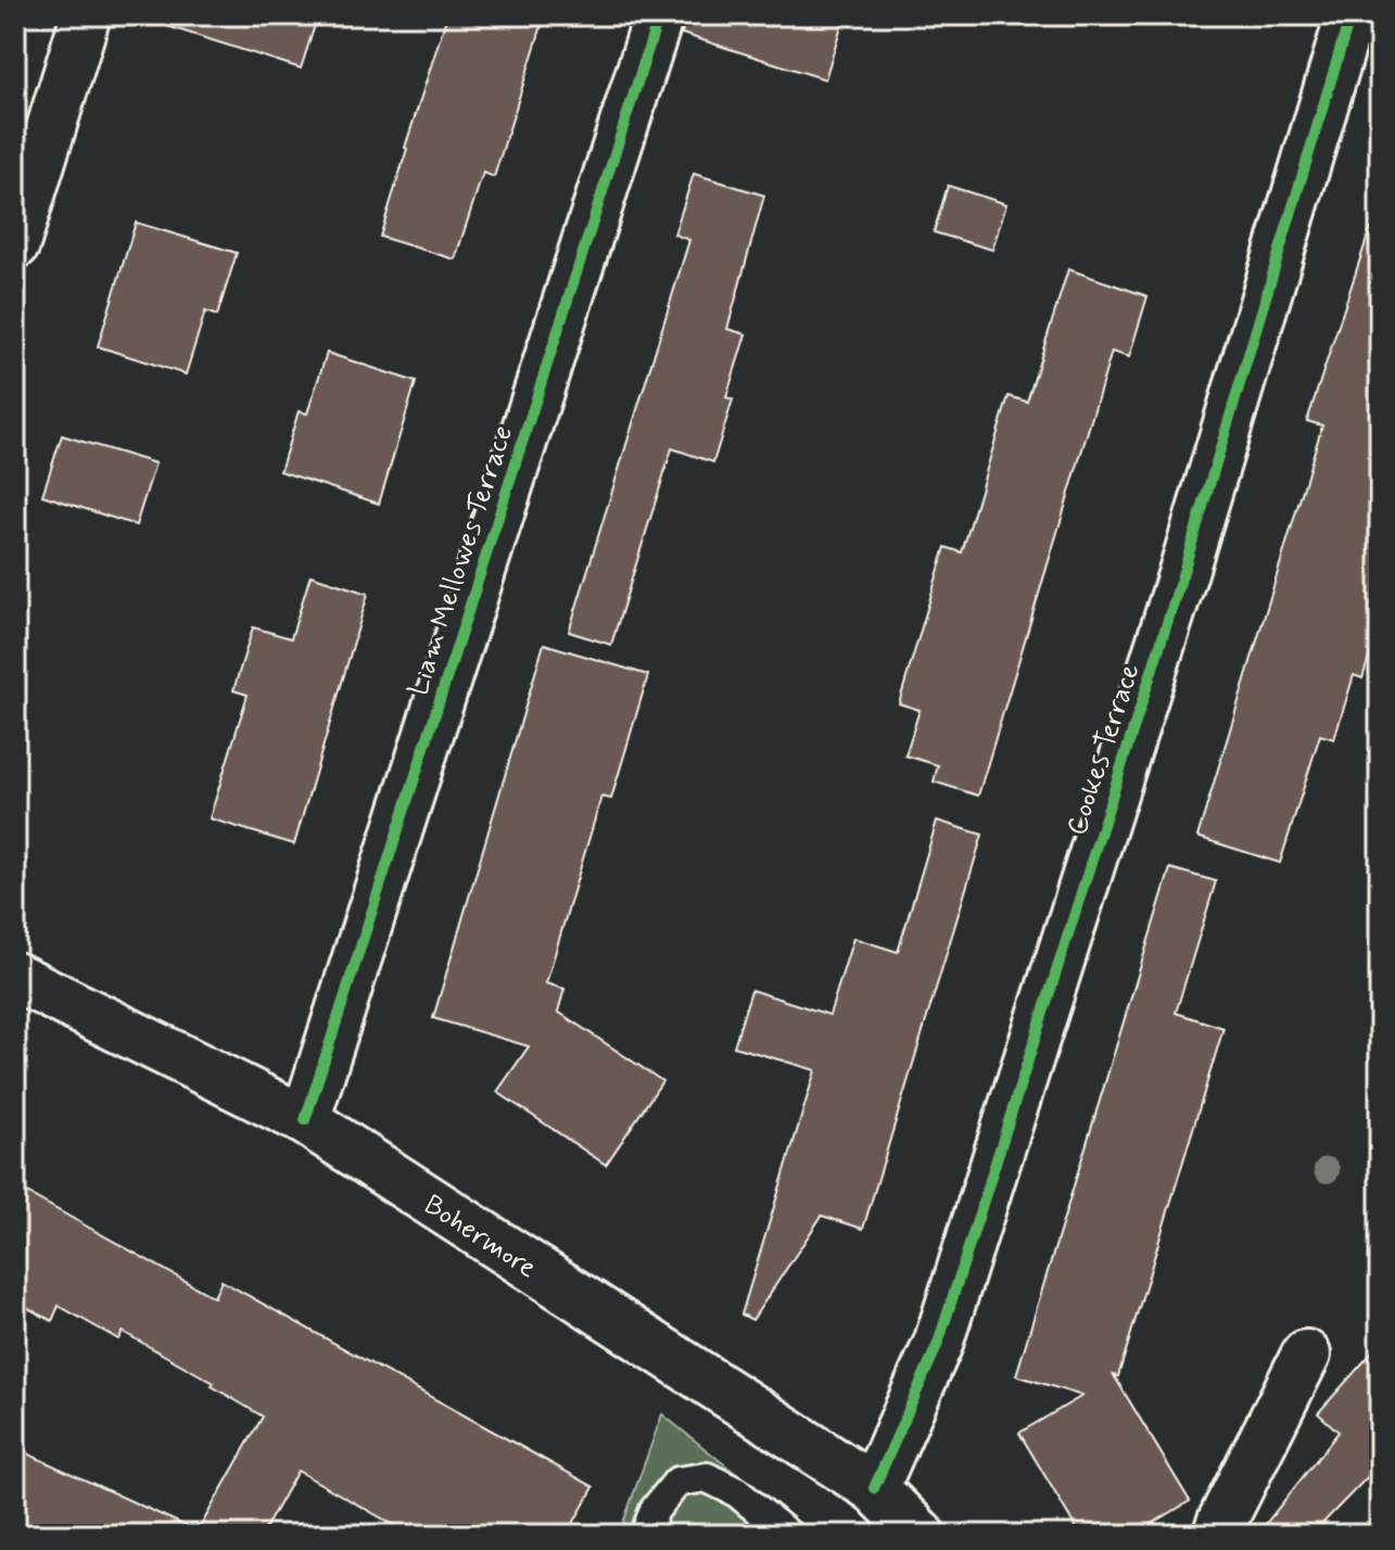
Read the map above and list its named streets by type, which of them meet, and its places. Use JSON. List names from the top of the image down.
{
  "streets": {
    "street": ["Liam Mellowes Terrace", "Cookes Terrace", "Bohermore"]
  },
  "crossings": [
    ["Liam Mellowes Terrace", "Bohermore"],
    ["Cookes Terrace", "Bohermore"]
  ]
}
